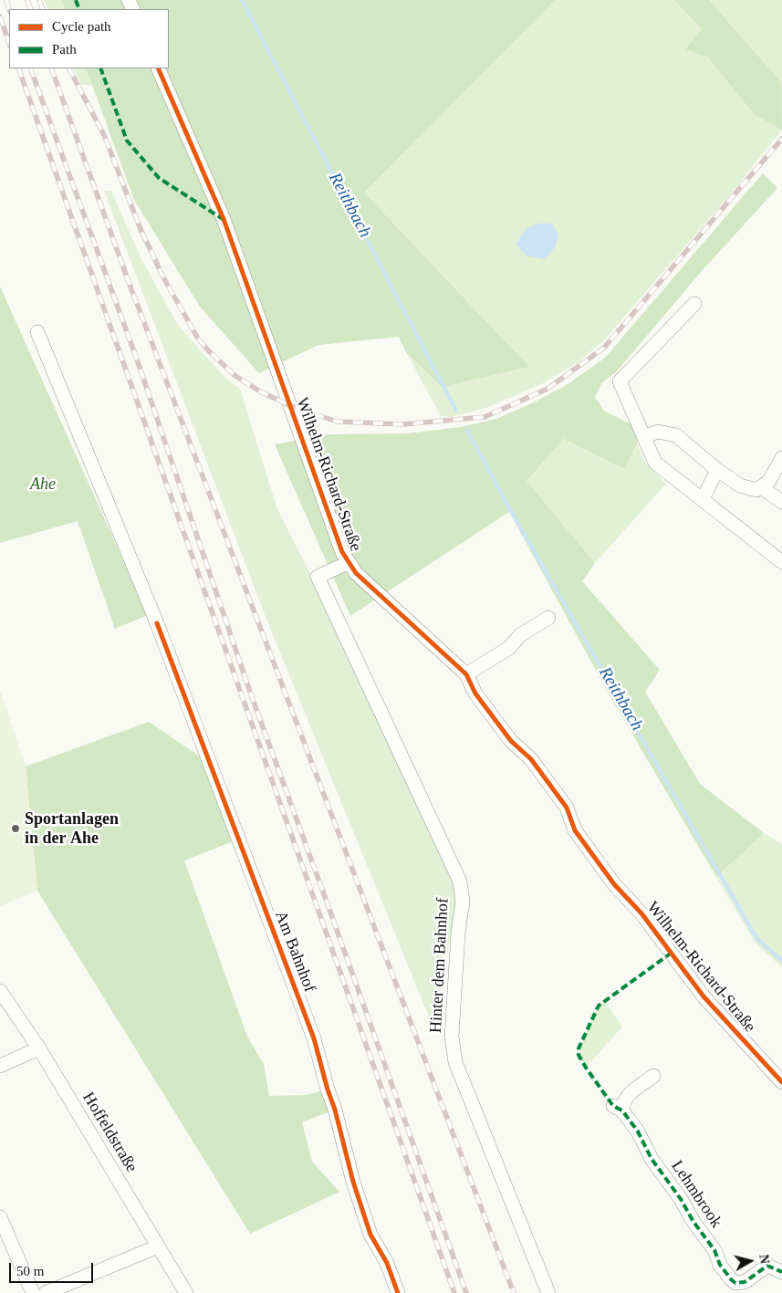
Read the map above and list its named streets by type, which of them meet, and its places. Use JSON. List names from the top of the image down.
{
  "streets": {
    "street": [
      "Wilhelm-Richard-Straße",
      "Am Bahnhof",
      "Hinter dem Bahnhof",
      "Hoffeldstraße",
      "Lehmbrook"
    ]
  },
  "crossings": [
    ["Wilhelm-Richard-Straße", "Hinter dem Bahnhof"]
  ],
  "water": ["Reithbach"],
  "parks": ["Ahe"],
  "places": ["Sportanlagen in der Ahe"],
  "legend": ["Cycle path", "Path"],
  "scale_bar": "50 m",
  "north": "right"
}
